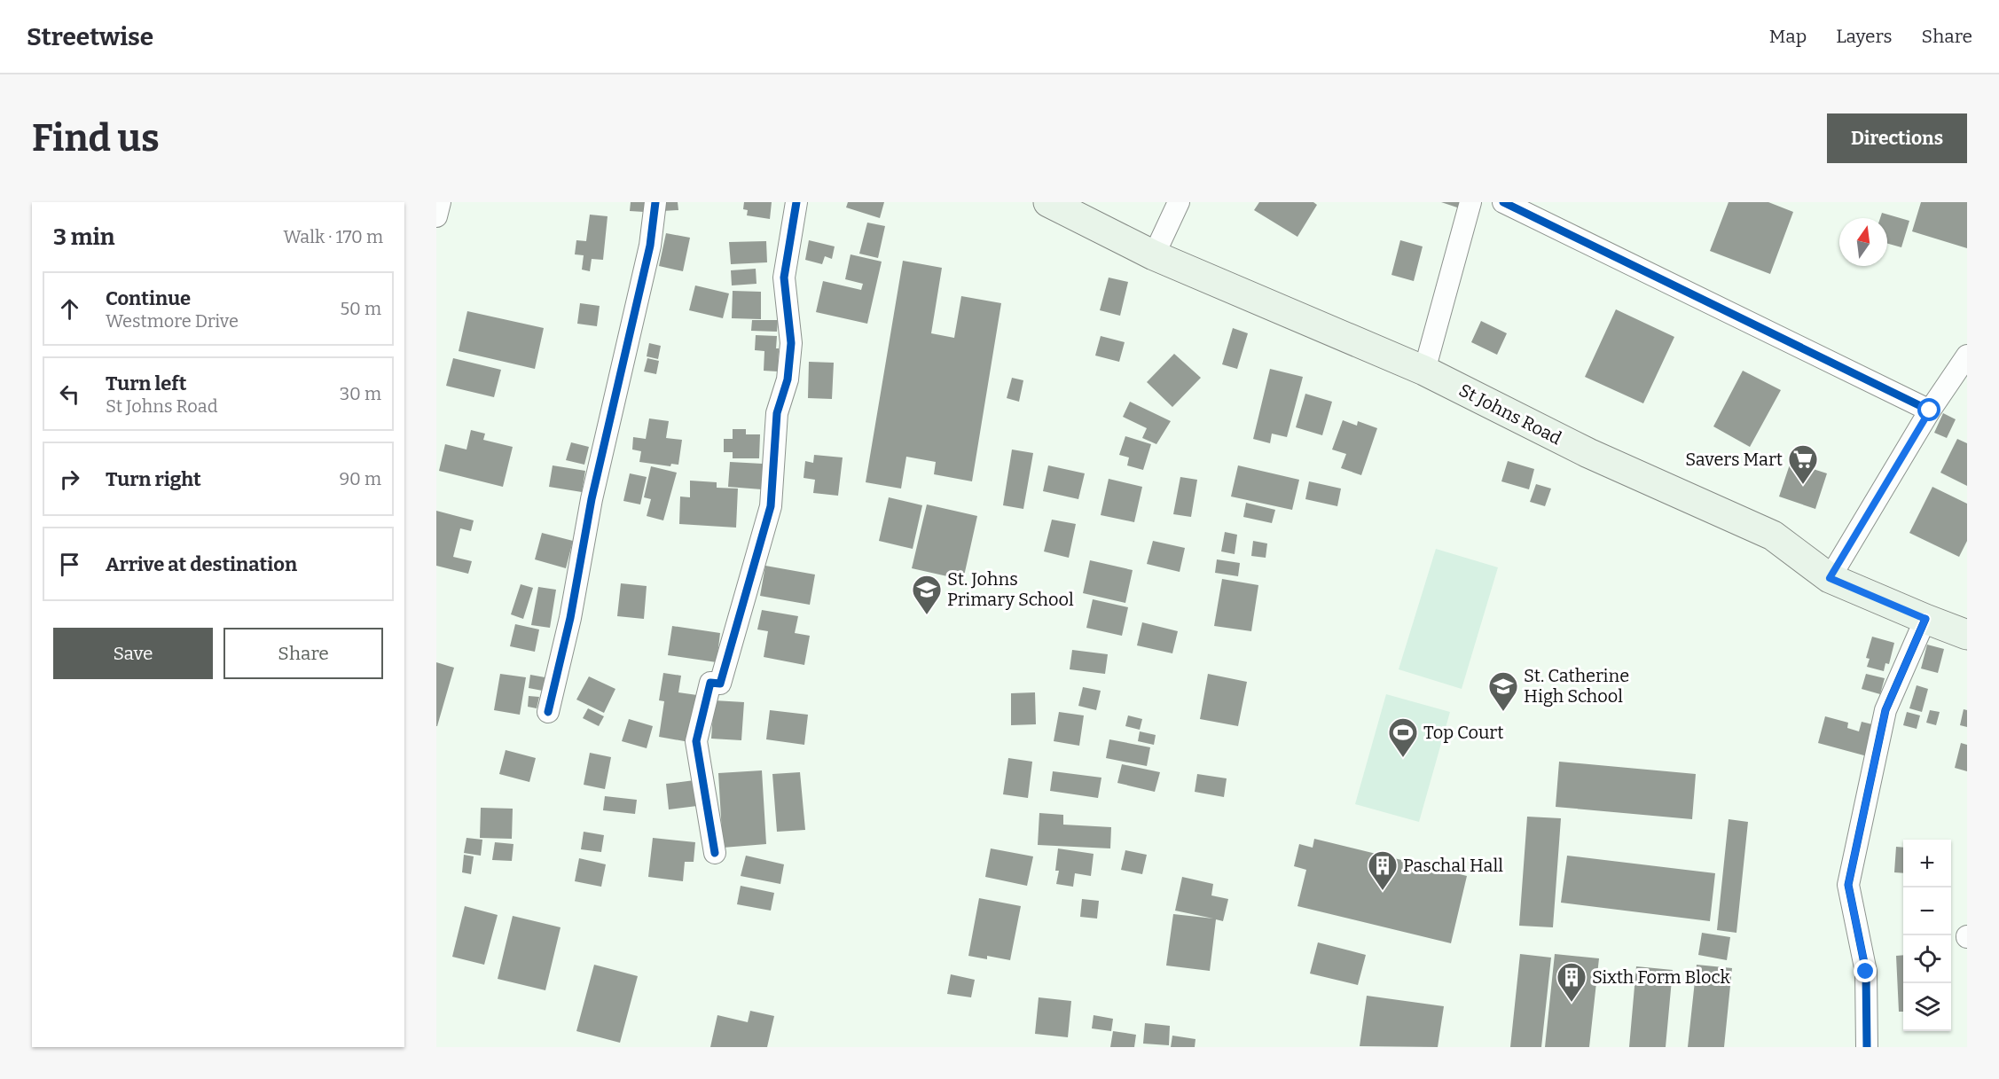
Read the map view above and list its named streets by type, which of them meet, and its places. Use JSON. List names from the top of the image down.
{
  "streets": {
    "main road": ["St Johns Road"]
  },
  "places": {
    "supermarket": ["Savers Mart"],
    "school or university": ["St. Johns Primary School", "St. Catherine High School"],
    "sports": ["Top Court"],
    "building": ["Paschal Hall", "Sixth Form Block"]
  },
  "north": "top",
  "page": {
    "header": "Streetwise",
    "nav": ["Map", "Layers", "Share"],
    "buttons": [
      "Directions",
      ["Save", "Share"]
    ],
    "title": "Find us",
    "heading": ["3 min", "Walk · 170 m"],
    "list": [
      ["Continue", "Westmore Drive", "50 m"],
      ["Turn left", "St Johns Road", "30 m"],
      ["Turn right", "90 m"],
      "Arrive at destination"
    ],
    "map_buttons": ["+", "−"]
  }
}
